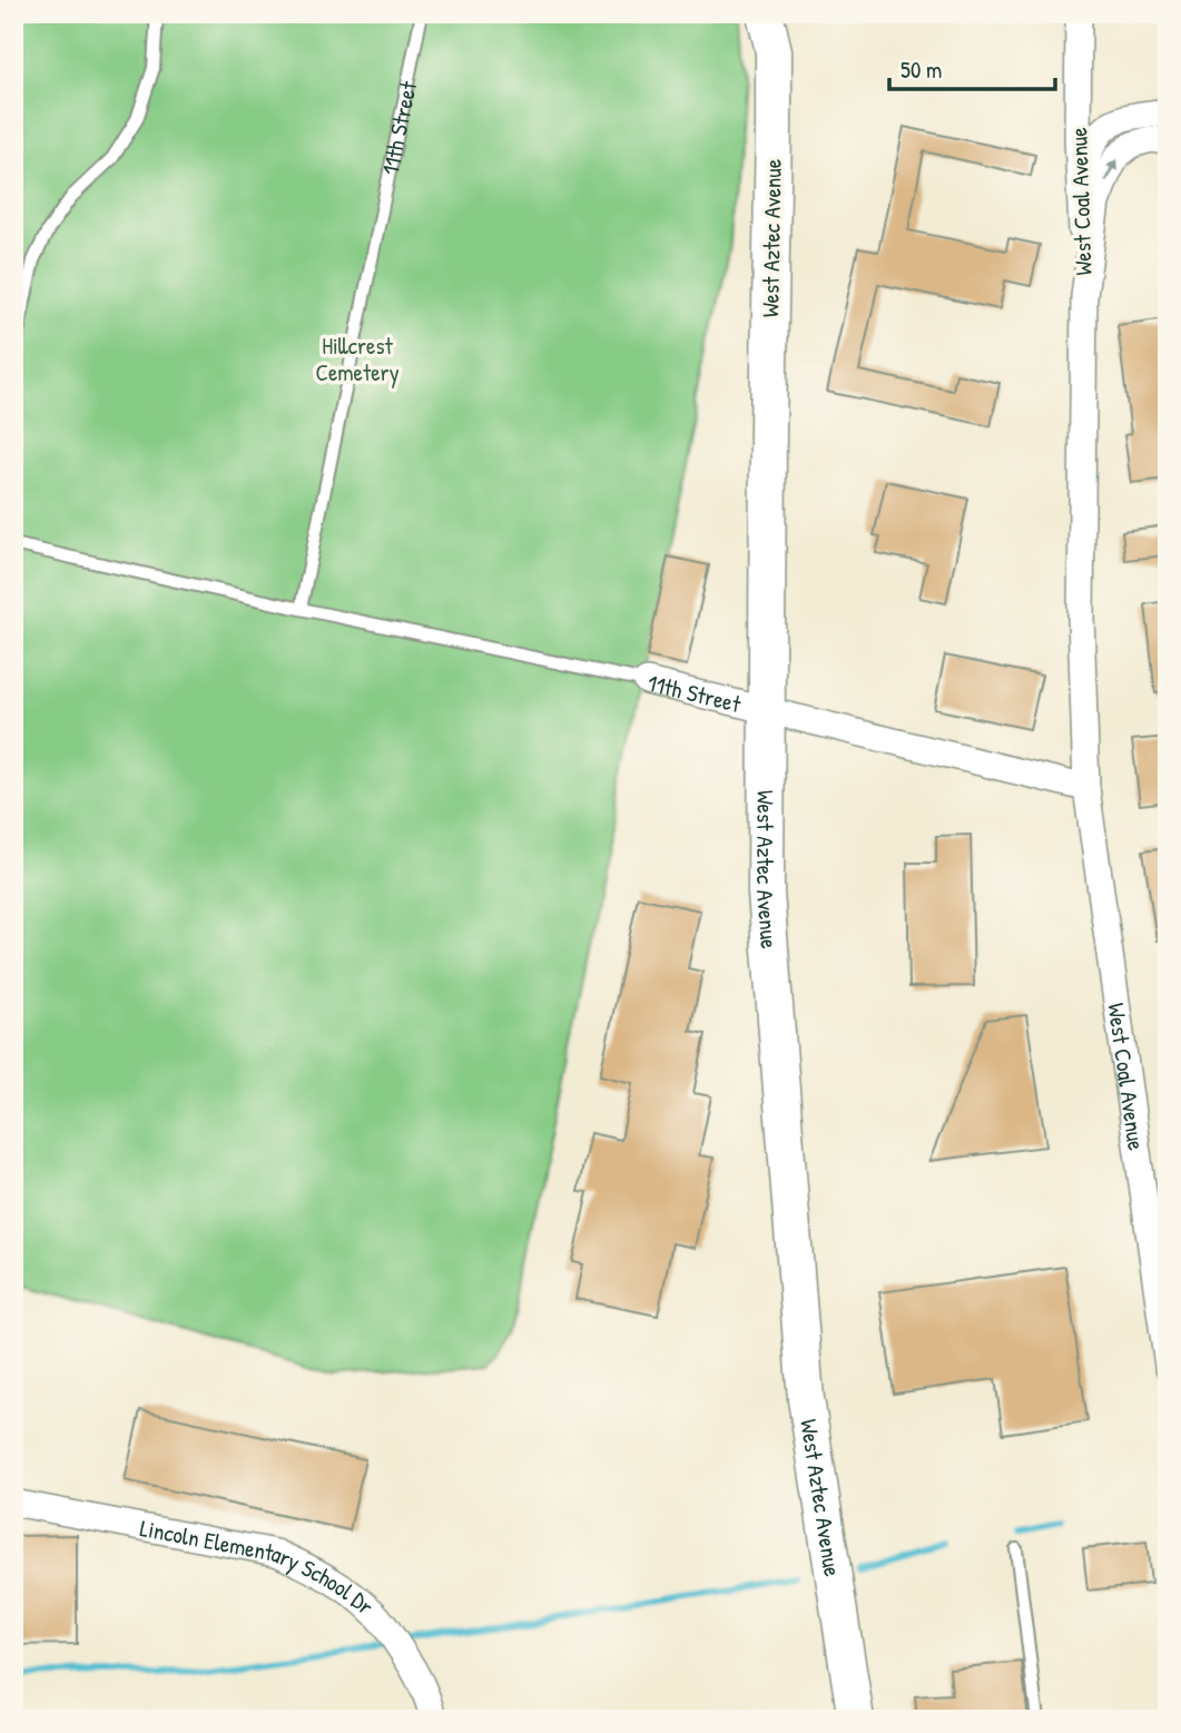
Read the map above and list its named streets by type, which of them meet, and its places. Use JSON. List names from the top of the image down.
{
  "streets": {
    "main road": ["West Aztec Avenue"],
    "street": ["11th Street", "West Coal Avenue", "Lincoln Elementary School Dr"]
  },
  "crossings": [
    ["11th Street", "West Coal Avenue"],
    ["11th Street", "West Aztec Avenue"]
  ],
  "parks": ["Hillcrest Cemetery"],
  "scale_bar": "50 m"
}
